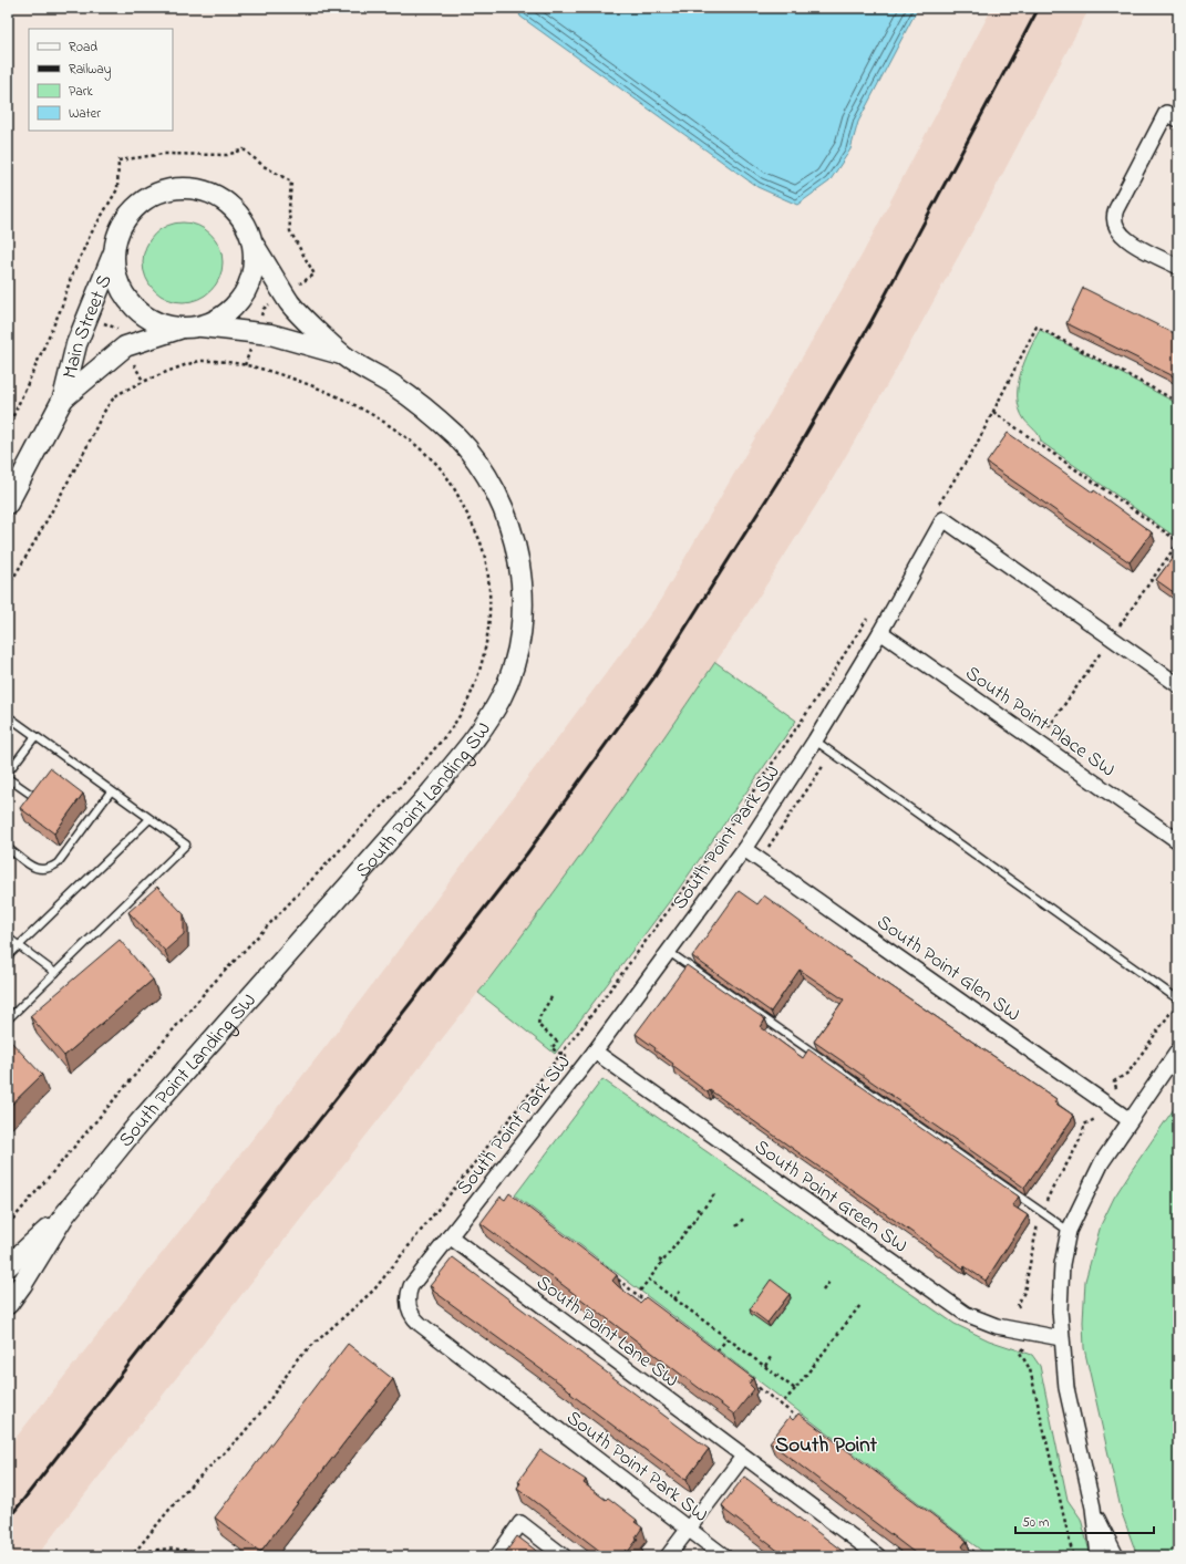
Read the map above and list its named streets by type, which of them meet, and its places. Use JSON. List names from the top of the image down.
{
  "streets": {
    "main road": ["Main Street S", "South Point Landing SW"],
    "street": [
      "South Point Place SW",
      "South Point Park SW",
      "South Point Glen SW",
      "South Point Green SW",
      "South Point Lane SW"
    ]
  },
  "crossings": [
    ["Main Street S", "South Point Landing SW"],
    ["South Point Place SW", "South Point Park SW"],
    ["South Point Park SW", "South Point Glen SW"],
    ["South Point Park SW", "South Point Green SW"],
    ["South Point Park SW", "South Point Lane SW"]
  ],
  "districts": ["South Point"],
  "legend": [
    "Road",
    "Railway",
    "Park",
    "Water"
  ],
  "scale_bar": "50 m"
}
